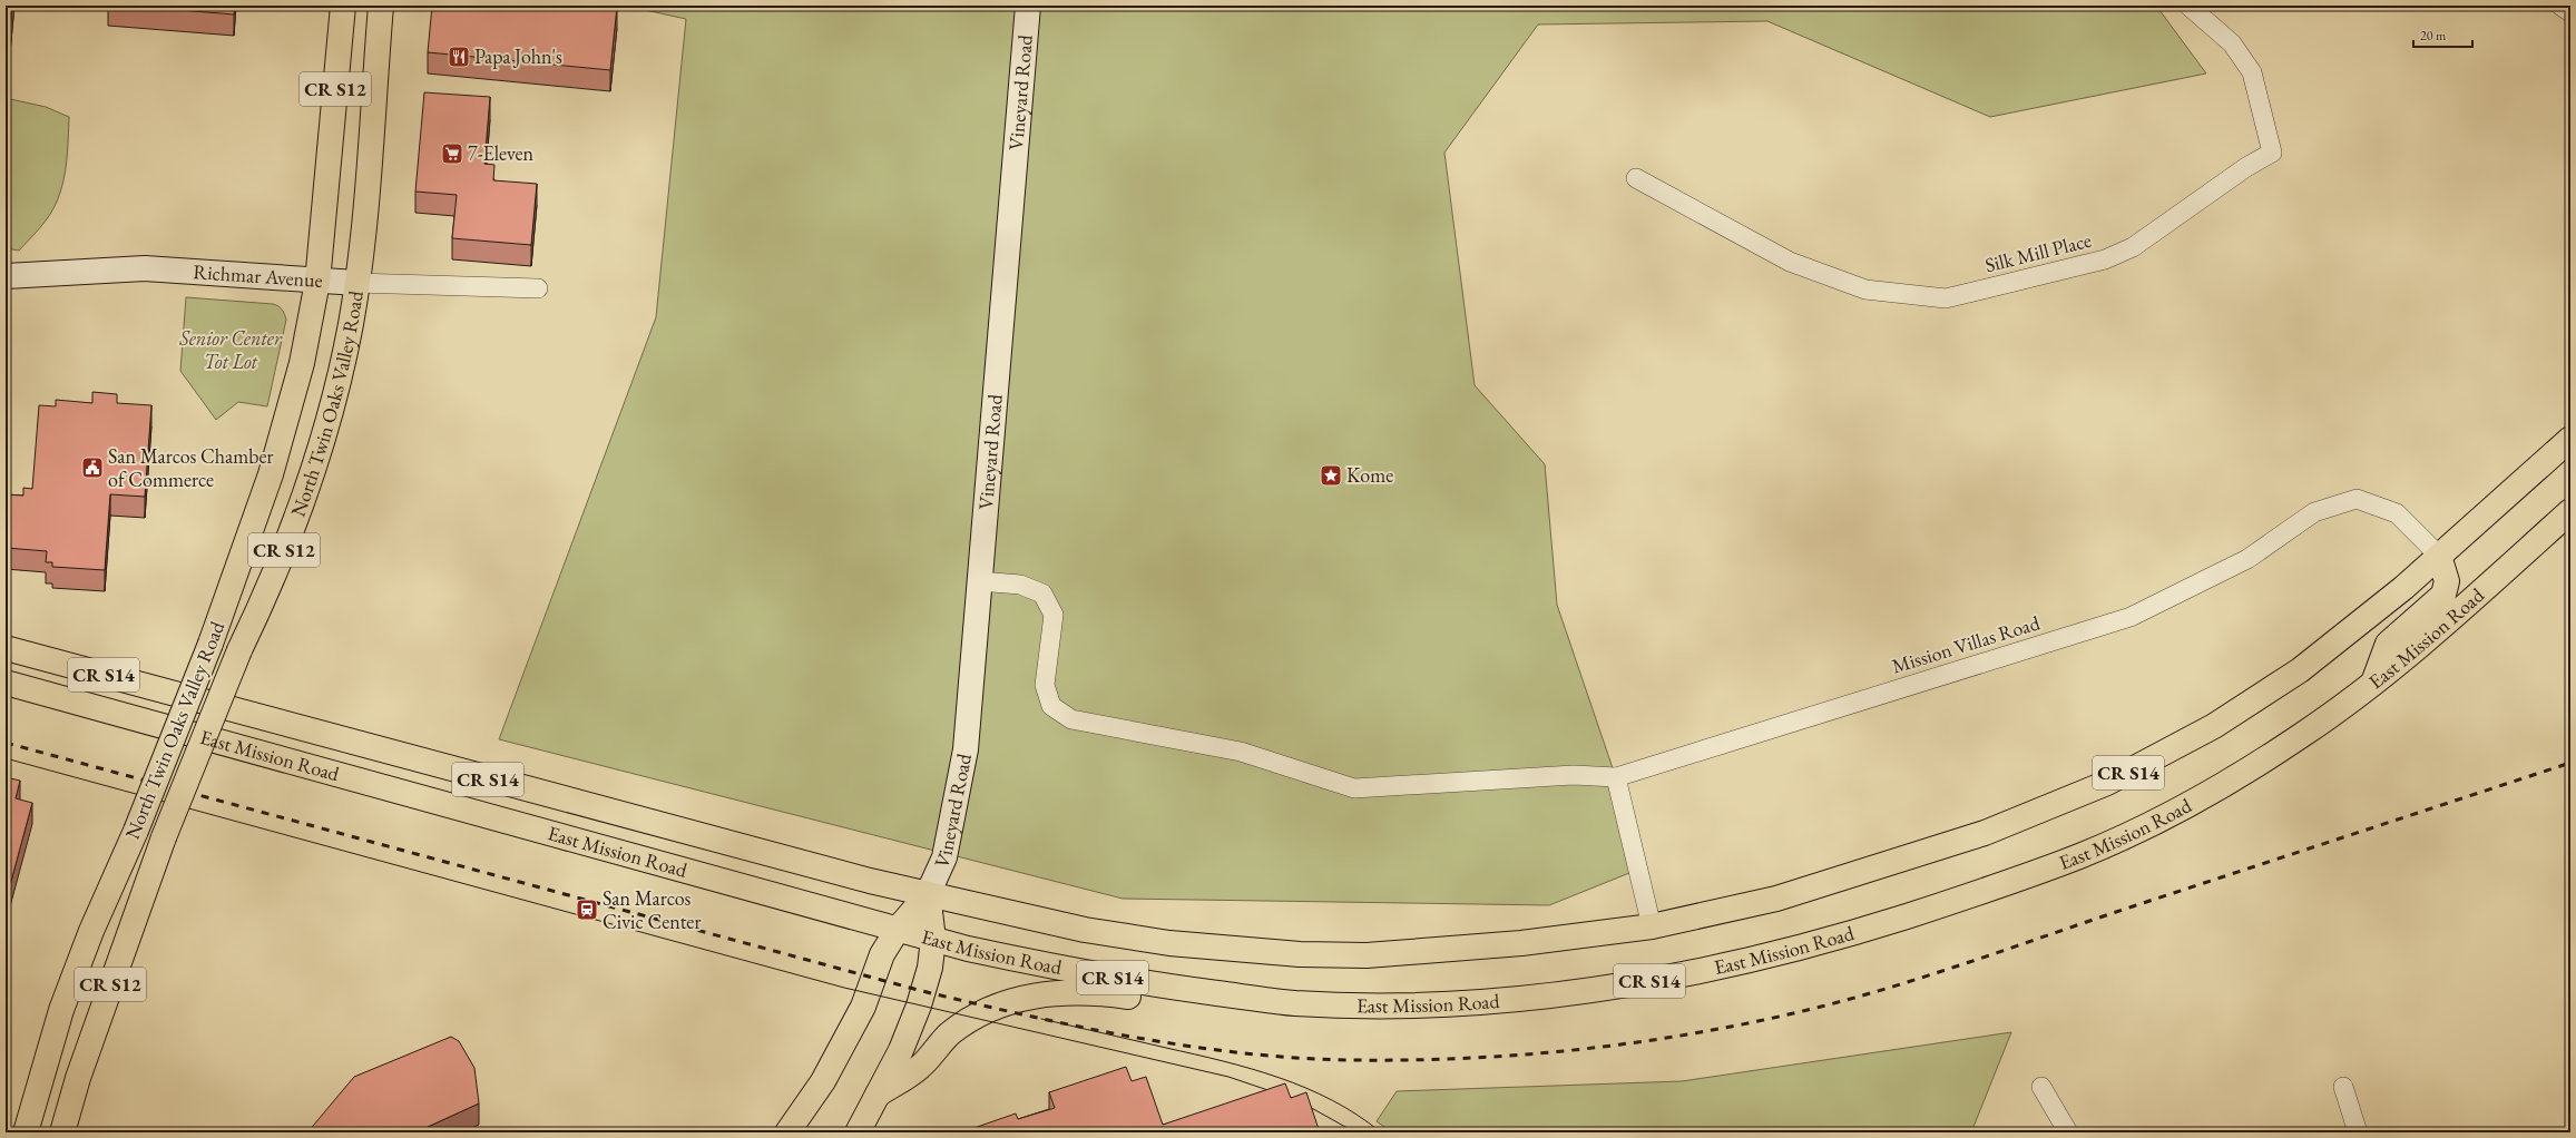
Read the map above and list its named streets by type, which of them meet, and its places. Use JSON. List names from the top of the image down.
{
  "streets": {
    "main road": [
      "CR S12",
      "Vineyard Road",
      "Richmar Avenue",
      "North Twin Oaks Valley Road",
      "East Mission Road",
      "CR S14"
    ],
    "street": ["Silk Mill Place", "Mission Villas Road"]
  },
  "crossings": [
    ["Vineyard Road", "East Mission Road"],
    ["Richmar Avenue", "North Twin Oaks Valley Road"],
    ["East Mission Road", "Mission Villas Road"]
  ],
  "parks": ["Senior Center Tot Lot"],
  "places": {
    "restaurant": ["Papa John's"],
    "supermarket": ["7-Eleven"],
    "public building": ["San Marcos Chamber of Commerce"],
    "place": ["Kome"],
    "station": ["San Marcos Civic Center"]
  },
  "scale_bar": "20 m"
}
